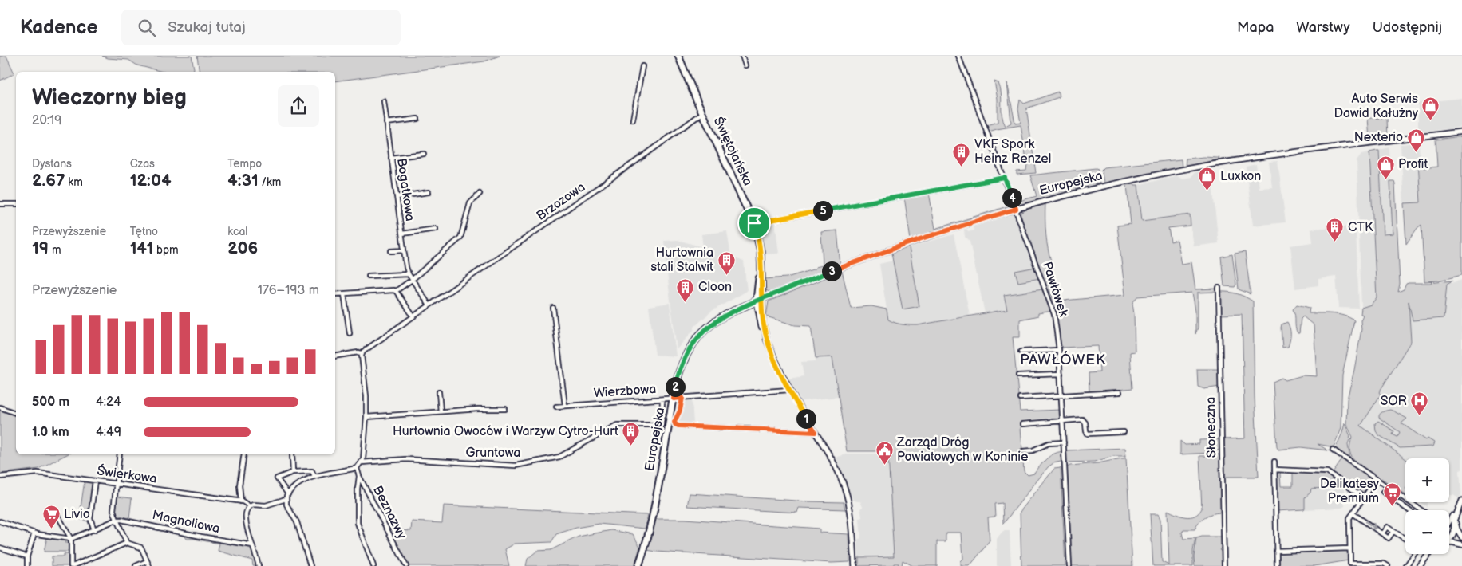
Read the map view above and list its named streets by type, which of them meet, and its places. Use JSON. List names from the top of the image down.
{
  "streets": {
    "main road": ["Świętojańska", "Europejska"],
    "street": [
      "Bogatkowa",
      "Brzozowa",
      "Pawłówek",
      "Wierzbowa",
      "Słoneczna",
      "Gruntowa",
      "Świerkowa",
      "Beznazwy",
      "Magnoliowa"
    ]
  },
  "crossings": [
    ["Świętojańska", "Europejska"],
    ["Świętojańska", "Brzozowa"],
    ["Świętojańska", "Wierzbowa"],
    ["Europejska", "Pawłówek"],
    ["Europejska", "Wierzbowa"],
    ["Wierzbowa", "Gruntowa"]
  ],
  "districts": ["PAWŁÓWEK"],
  "places": {
    "shop": [
      "Auto Serwis Dawid Kałużny",
      "Nexterio",
      "Profit",
      "Luxkon"
    ],
    "building": [
      "VKF Spork Heinz Renzel",
      "CTK",
      "Hurtownia stali Stalwit",
      "Cloon",
      "Hurtownia Owoców i Warzyw Cytro-Hurt"
    ],
    "hospital": ["SOR"],
    "public building": ["Zarząd Dróg Powiatowych w Koninie"],
    "supermarket": ["Delikatesy Premium", "Livio"]
  },
  "page": {
    "header": "Kadence",
    "search": "Szukaj tutaj",
    "nav": ["Mapa", "Warstwy", "Udostępnij"],
    "heading": ["Wieczorny bieg", "20:19"],
    "stats": [
      ["Dystans", "2.67 km"],
      ["Czas", "12:04"],
      ["Tempo", "4:31 /km"],
      ["Przewyższenie", "19 m"],
      ["Tętno", "141 bpm"],
      ["kcal", "206"]
    ],
    "pins": [
      "4",
      "5",
      "3",
      "2",
      "1"
    ],
    "chart": ["Przewyższenie", "176–193 m"],
    "list": [
      {
        "name": "500 m",
        "note": "4:24"
      },
      {
        "name": "1.0 km",
        "note": "4:49"
      }
    ],
    "map_buttons": ["+", "−"]
  }
}
